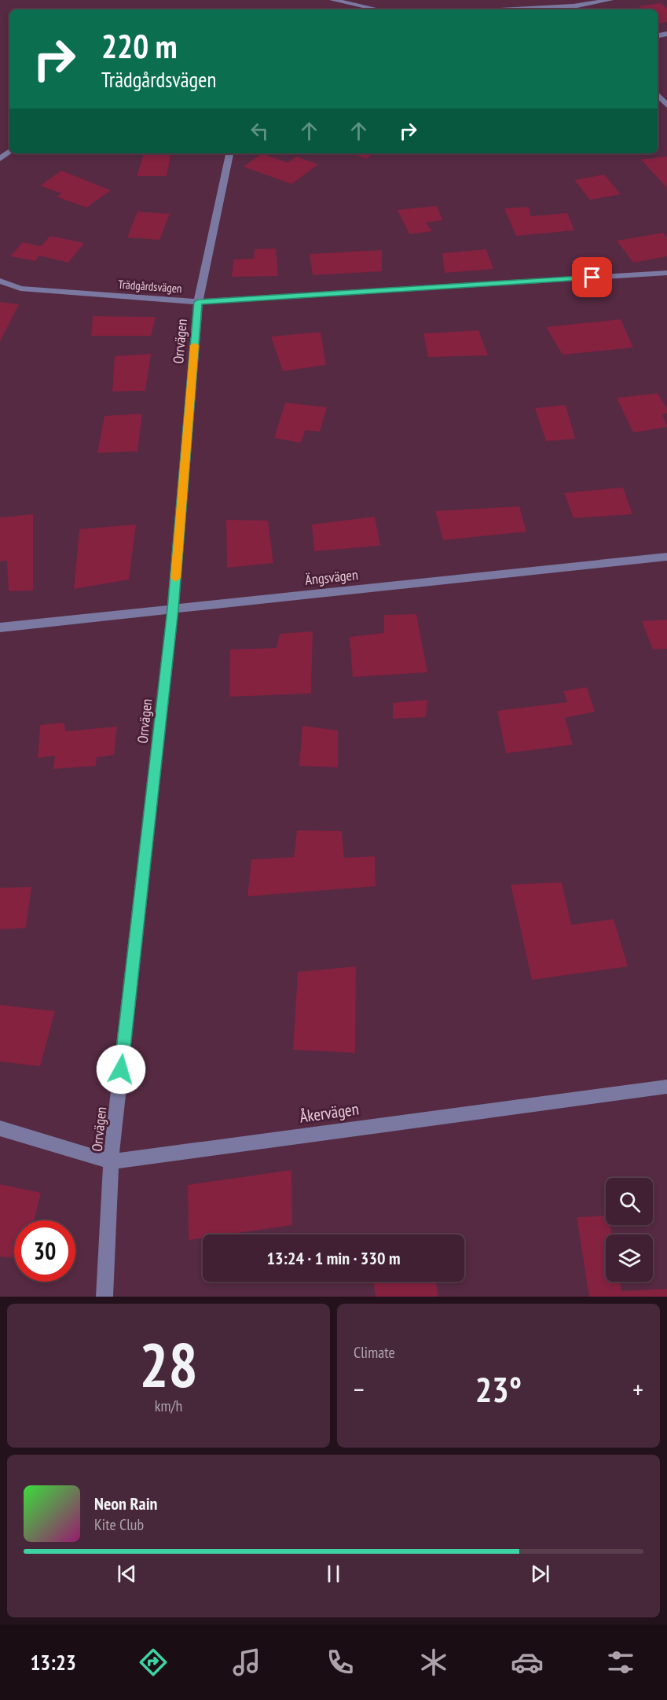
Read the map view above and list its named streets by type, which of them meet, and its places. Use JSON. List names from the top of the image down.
{
  "streets": {
    "street": [
      "Trädgårdsvägen",
      "Orrvägen",
      "Ängsvägen",
      "Åkervägen"
    ]
  },
  "crossings": [
    ["Trädgårdsvägen", "Orrvägen"],
    ["Orrvägen", "Ängsvägen"],
    ["Orrvägen", "Åkervägen"]
  ],
  "page": {
    "turn": ["220 m", "Trädgårdsvägen"],
    "limit": "30",
    "trip": "13:24 · 1 min · 330 m",
    "tile": [
      ["28", "km/h"],
      "Climate"
    ],
    "heat": ["−", "23°", "+"],
    "song": ["Neon Rain", "Kite Club"],
    "tabs": "13:23"
  }
}
